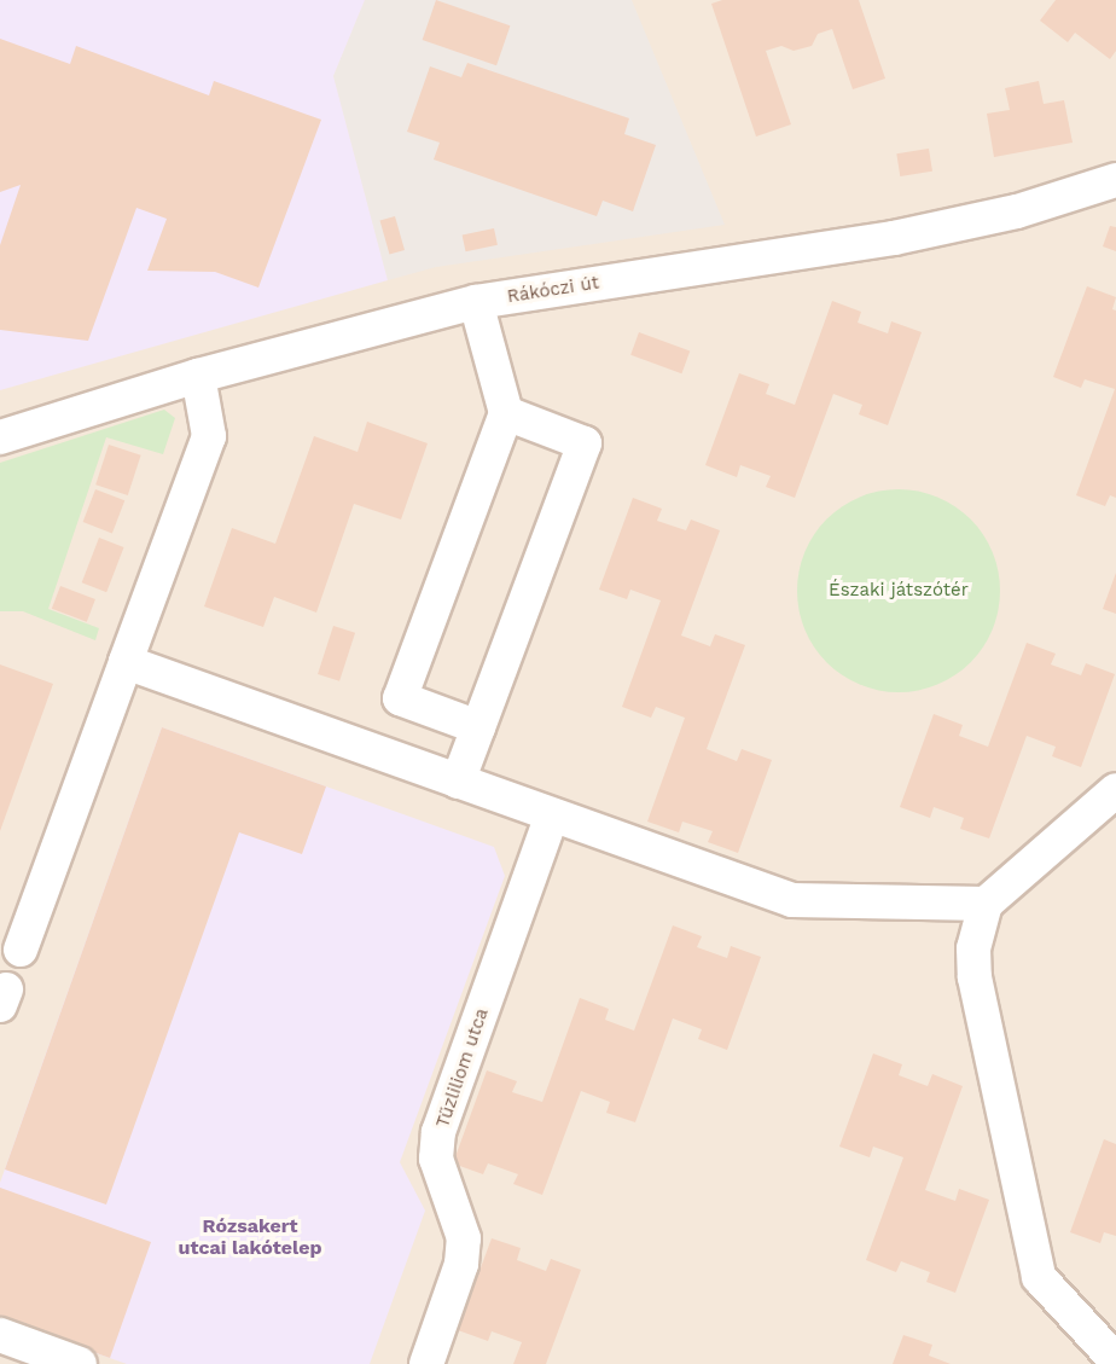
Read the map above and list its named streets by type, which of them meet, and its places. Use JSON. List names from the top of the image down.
{
  "streets": {
    "street": ["Rákóczi út", "Tűzliliom utca"]
  },
  "districts": ["Rózsakert utcai lakótelep"],
  "parks": ["Északi játszótér"]
}
